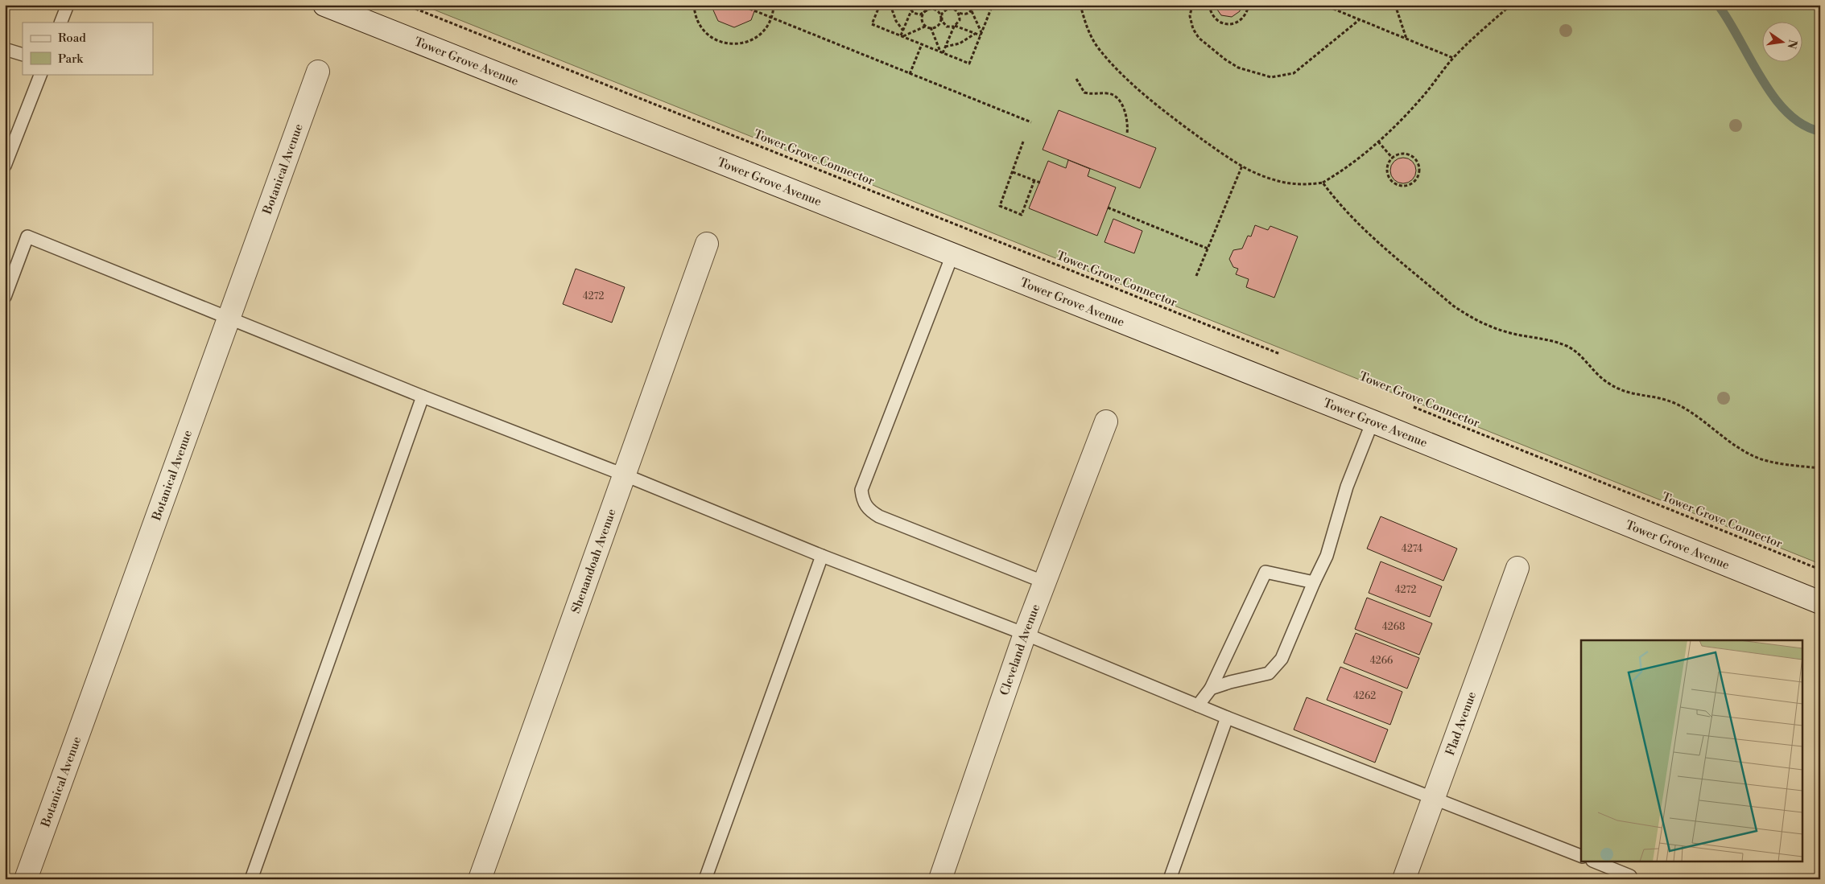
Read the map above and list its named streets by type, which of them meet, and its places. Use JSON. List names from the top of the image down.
{
  "streets": {
    "street": [
      "Tower Grove Avenue",
      "Botanical Avenue",
      "Shenandoah Avenue",
      "Cleveland Avenue",
      "Flad Avenue"
    ],
    "path": ["Tower Grove Connector"]
  },
  "house_numbers": [
    "4272",
    "4274",
    "4272",
    "4268",
    "4266",
    "4262"
  ],
  "legend": ["Road", "Park"],
  "north": "right"
}
